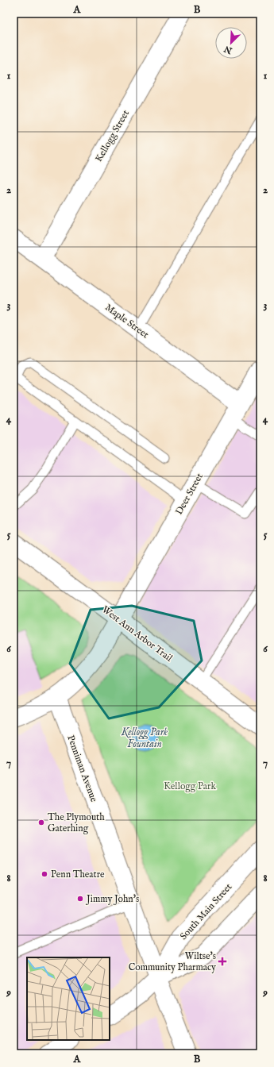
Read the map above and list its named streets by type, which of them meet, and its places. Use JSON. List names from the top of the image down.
{
  "streets": {
    "street": [
      "Kellogg Street",
      "Maple Street",
      "Deer Street",
      "West Ann Arbor Trail",
      "Penniman Avenue",
      "South Main Street"
    ]
  },
  "crossings": [
    ["Kellogg Street", "Maple Street"],
    ["Maple Street", "Deer Street"],
    ["Deer Street", "West Ann Arbor Trail"],
    ["Deer Street", "Penniman Avenue"],
    ["Penniman Avenue", "South Main Street"]
  ],
  "water": ["Kellogg Park Fountain"],
  "parks": ["Kellogg Park"],
  "places": {
    "other": ["The Plymouth Gaterhing", "Penn Theatre", "Jimmy John's"],
    "health": ["Wiltse's Community Pharmacy"]
  },
  "north": "bottom left",
  "grid": {
    "columns": ["A", "B"],
    "rows": [
      "1",
      "2",
      "3",
      "4",
      "5",
      "6",
      "7",
      "8",
      "9"
    ]
  }
}
